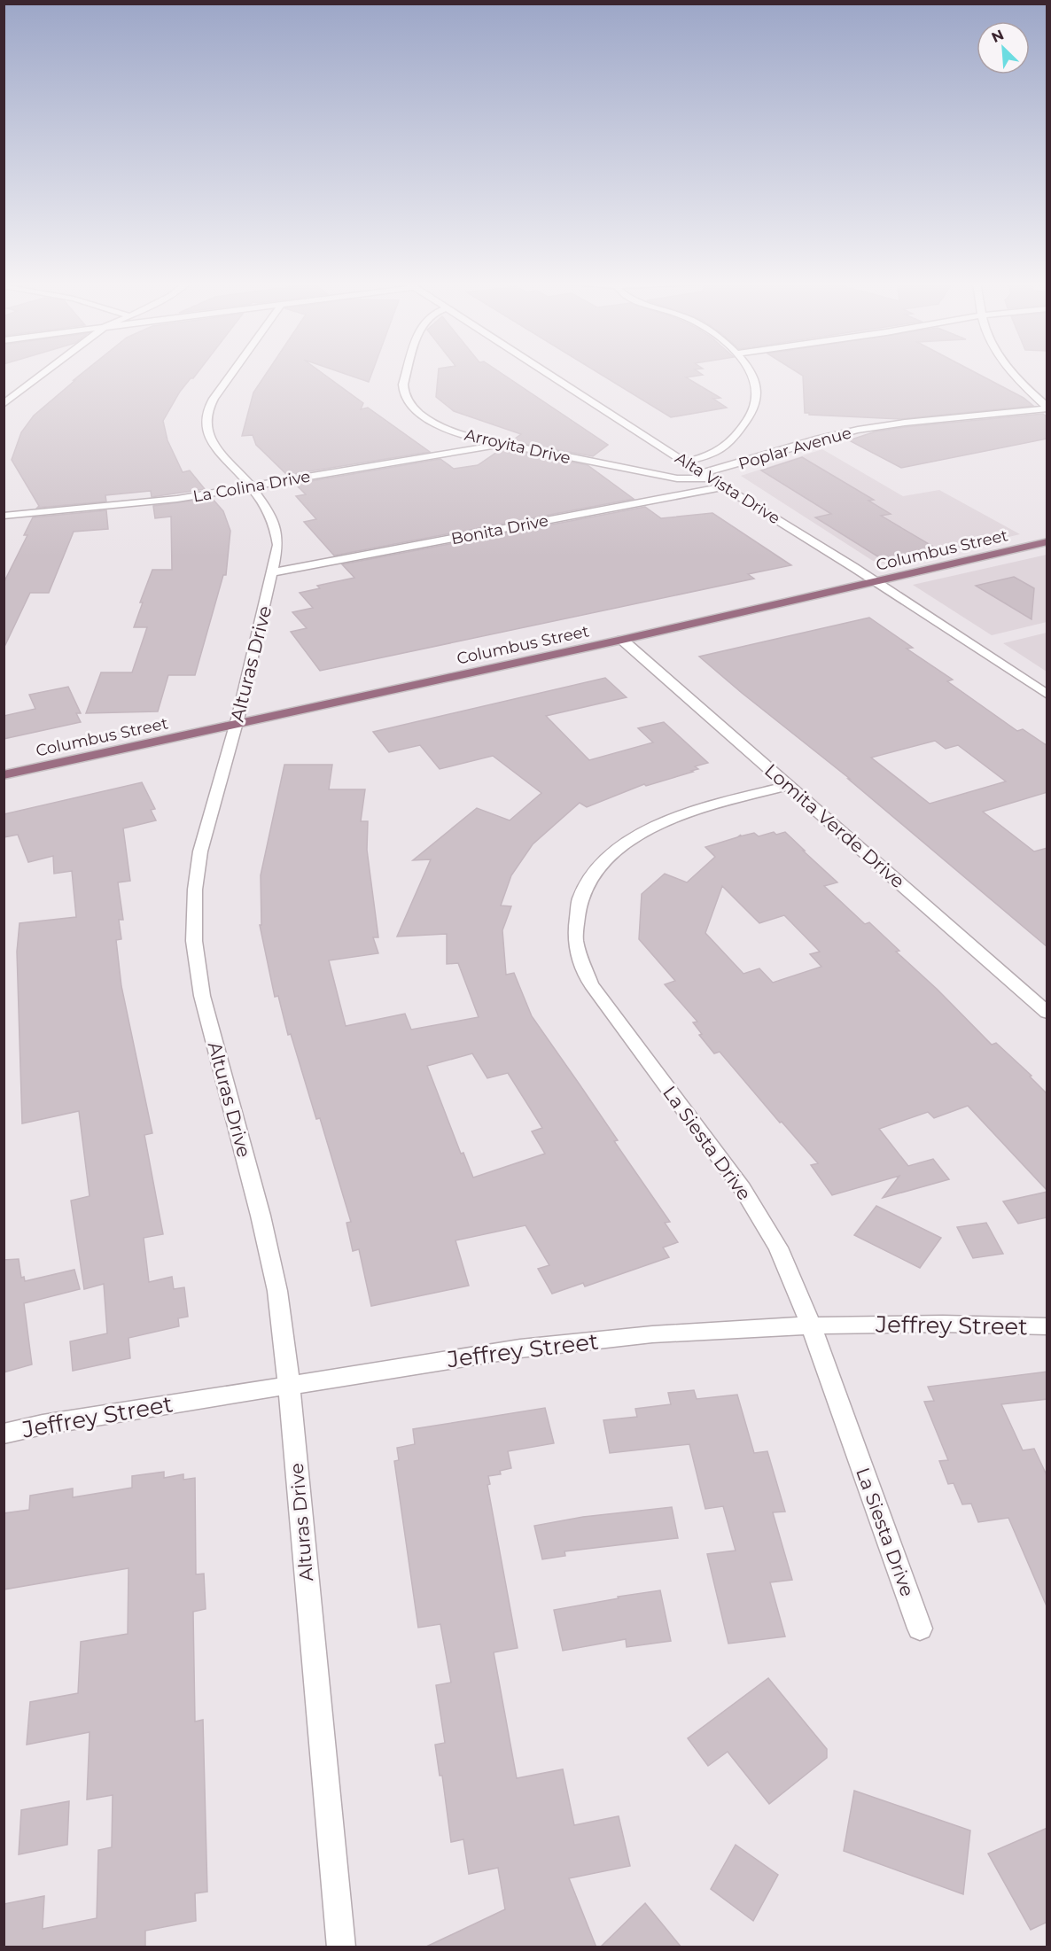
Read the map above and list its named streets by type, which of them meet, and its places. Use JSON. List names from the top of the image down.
{
  "streets": {
    "main road": ["Columbus Street"],
    "street": [
      "Arroyita Drive",
      "Poplar Avenue",
      "La Colina Drive",
      "Alta Vista Drive",
      "Bonita Drive",
      "Alturas Drive",
      "Lomita Verde Drive",
      "La Siesta Drive",
      "Jeffrey Street"
    ]
  },
  "crossings": [
    ["Arroyita Drive", "La Colina Drive"],
    ["Arroyita Drive", "Alta Vista Drive"],
    ["Poplar Avenue", "Alta Vista Drive"],
    ["La Colina Drive", "Alturas Drive"],
    ["Alta Vista Drive", "Bonita Drive"],
    ["Alta Vista Drive", "Columbus Street"],
    ["Bonita Drive", "Alturas Drive"],
    ["Columbus Street", "Alturas Drive"],
    ["Columbus Street", "Lomita Verde Drive"],
    ["Alturas Drive", "Jeffrey Street"],
    ["Lomita Verde Drive", "La Siesta Drive"],
    ["La Siesta Drive", "Jeffrey Street"]
  ],
  "north": "top left"
}
